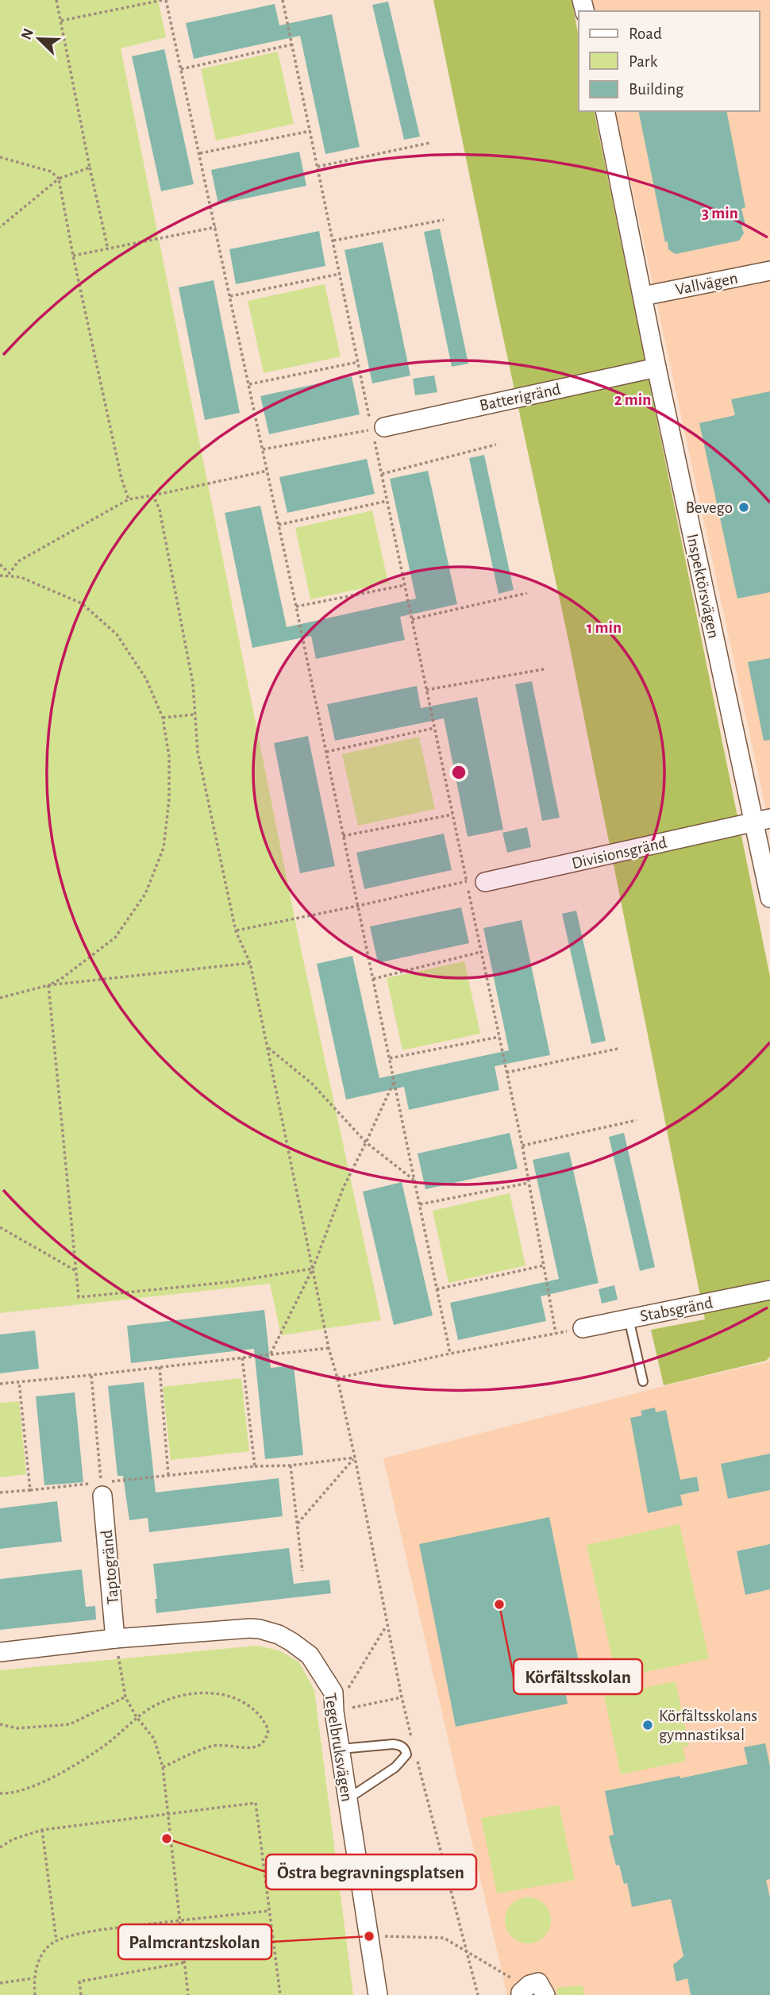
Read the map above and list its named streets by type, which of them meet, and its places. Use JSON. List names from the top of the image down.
{
  "streets": {
    "street": [
      "Vallvägen",
      "Batterigränd",
      "Inspektörsvägen",
      "Divisionsgränd",
      "Stabsgränd",
      "Taptogränd",
      "Tegelbruksvägen"
    ]
  },
  "crossings": [
    ["Vallvägen", "Inspektörsvägen"],
    ["Batterigränd", "Inspektörsvägen"],
    ["Inspektörsvägen", "Divisionsgränd"],
    ["Taptogränd", "Tegelbruksvägen"]
  ],
  "places": [
    "Bevego",
    "Körfältsskolan",
    "Körfältsskolans gymnastiksal",
    "Östra begravningsplatsen",
    "Palmcrantzskolan"
  ],
  "legend": ["Road", "Park", "Building"],
  "north": "top left",
  "rings": ["3 min", "2 min", "1 min"]
}
